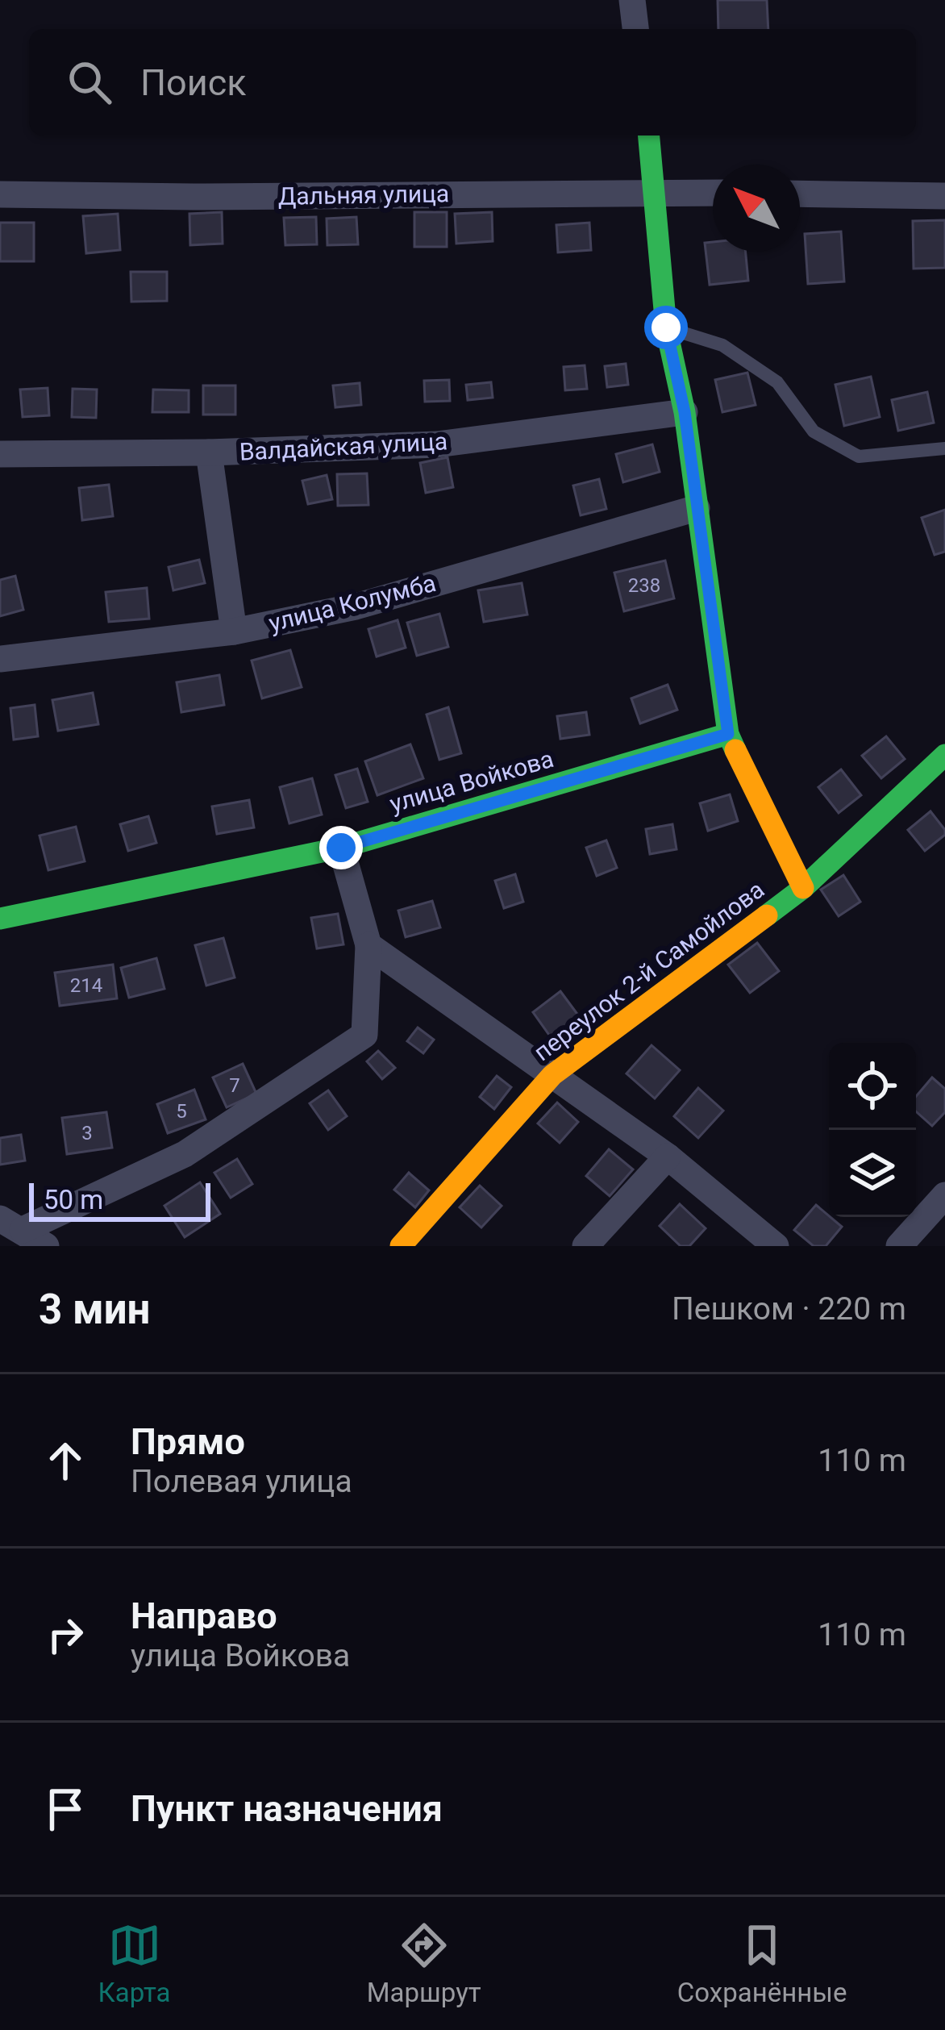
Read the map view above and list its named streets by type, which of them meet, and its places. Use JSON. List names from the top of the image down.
{
  "streets": {
    "street": [
      "Дальняя улица",
      "Валдайская улица",
      "улица Колумба",
      "улица Войкова",
      "переулок 2-й Самойлова"
    ]
  },
  "house_numbers": [
    "238",
    "214",
    "7",
    "5",
    "3"
  ],
  "scale_bar": "50 m",
  "north": "top left",
  "page": {
    "search": "Поиск",
    "scale": "50 m",
    "heading": ["3 мин", "Пешком · 220 m"],
    "list": [
      ["Прямо", "Полевая улица", "110 m"],
      ["Направо", "улица Войкова", "110 m"],
      "Пункт назначения"
    ],
    "nav": ["Карта", "Маршрут", "Сохранённые"]
  }
}
